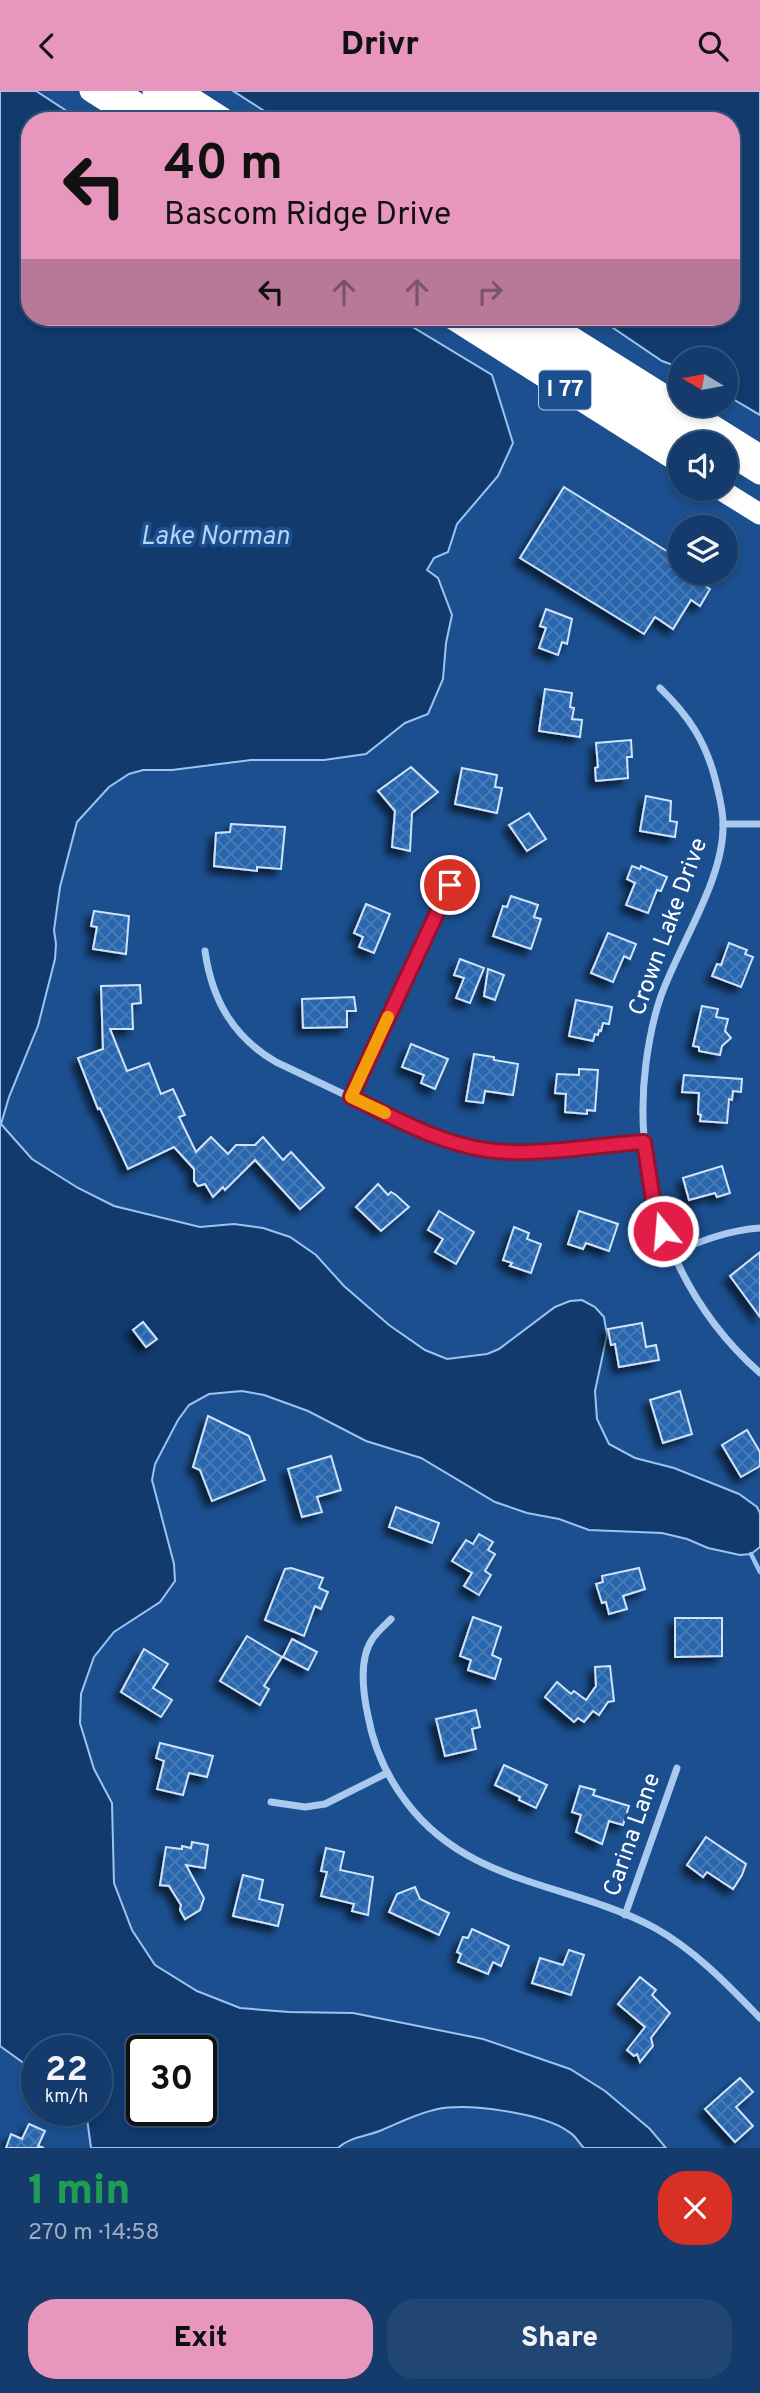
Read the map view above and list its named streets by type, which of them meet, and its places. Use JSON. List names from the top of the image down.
{
  "streets": {
    "highway": ["I 77"],
    "street": ["Crown Lake Drive", "Carina Lane"]
  },
  "water": ["Lake Norman"],
  "north": "left",
  "page": {
    "header": "Drivr",
    "turn": ["40 m", "Bascom Ridge Drive"],
    "speed": "22 km/h",
    "limit": "30",
    "heading": ["1 min", "270 m · 14:58"],
    "buttons": ["Exit", "Share"]
  }
}
